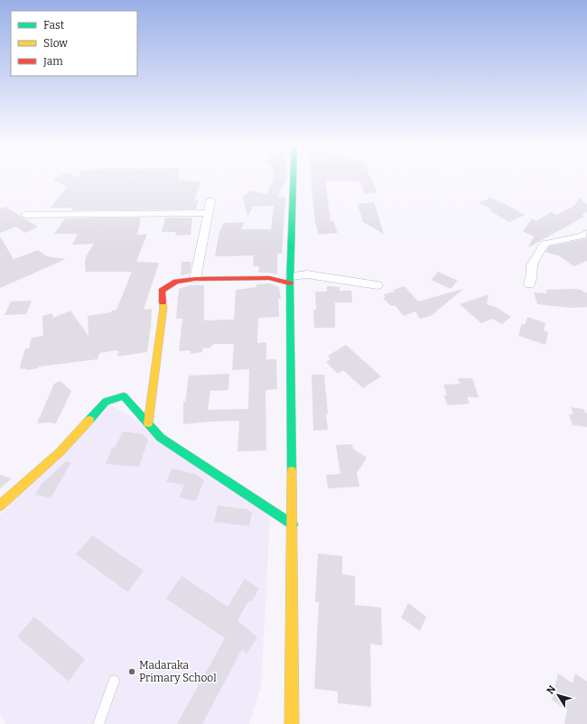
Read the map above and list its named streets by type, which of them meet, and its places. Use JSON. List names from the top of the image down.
{
  "places": ["Madaraka Primary School"],
  "legend": ["Fast", "Slow", "Jam"],
  "north": "top left"
}
